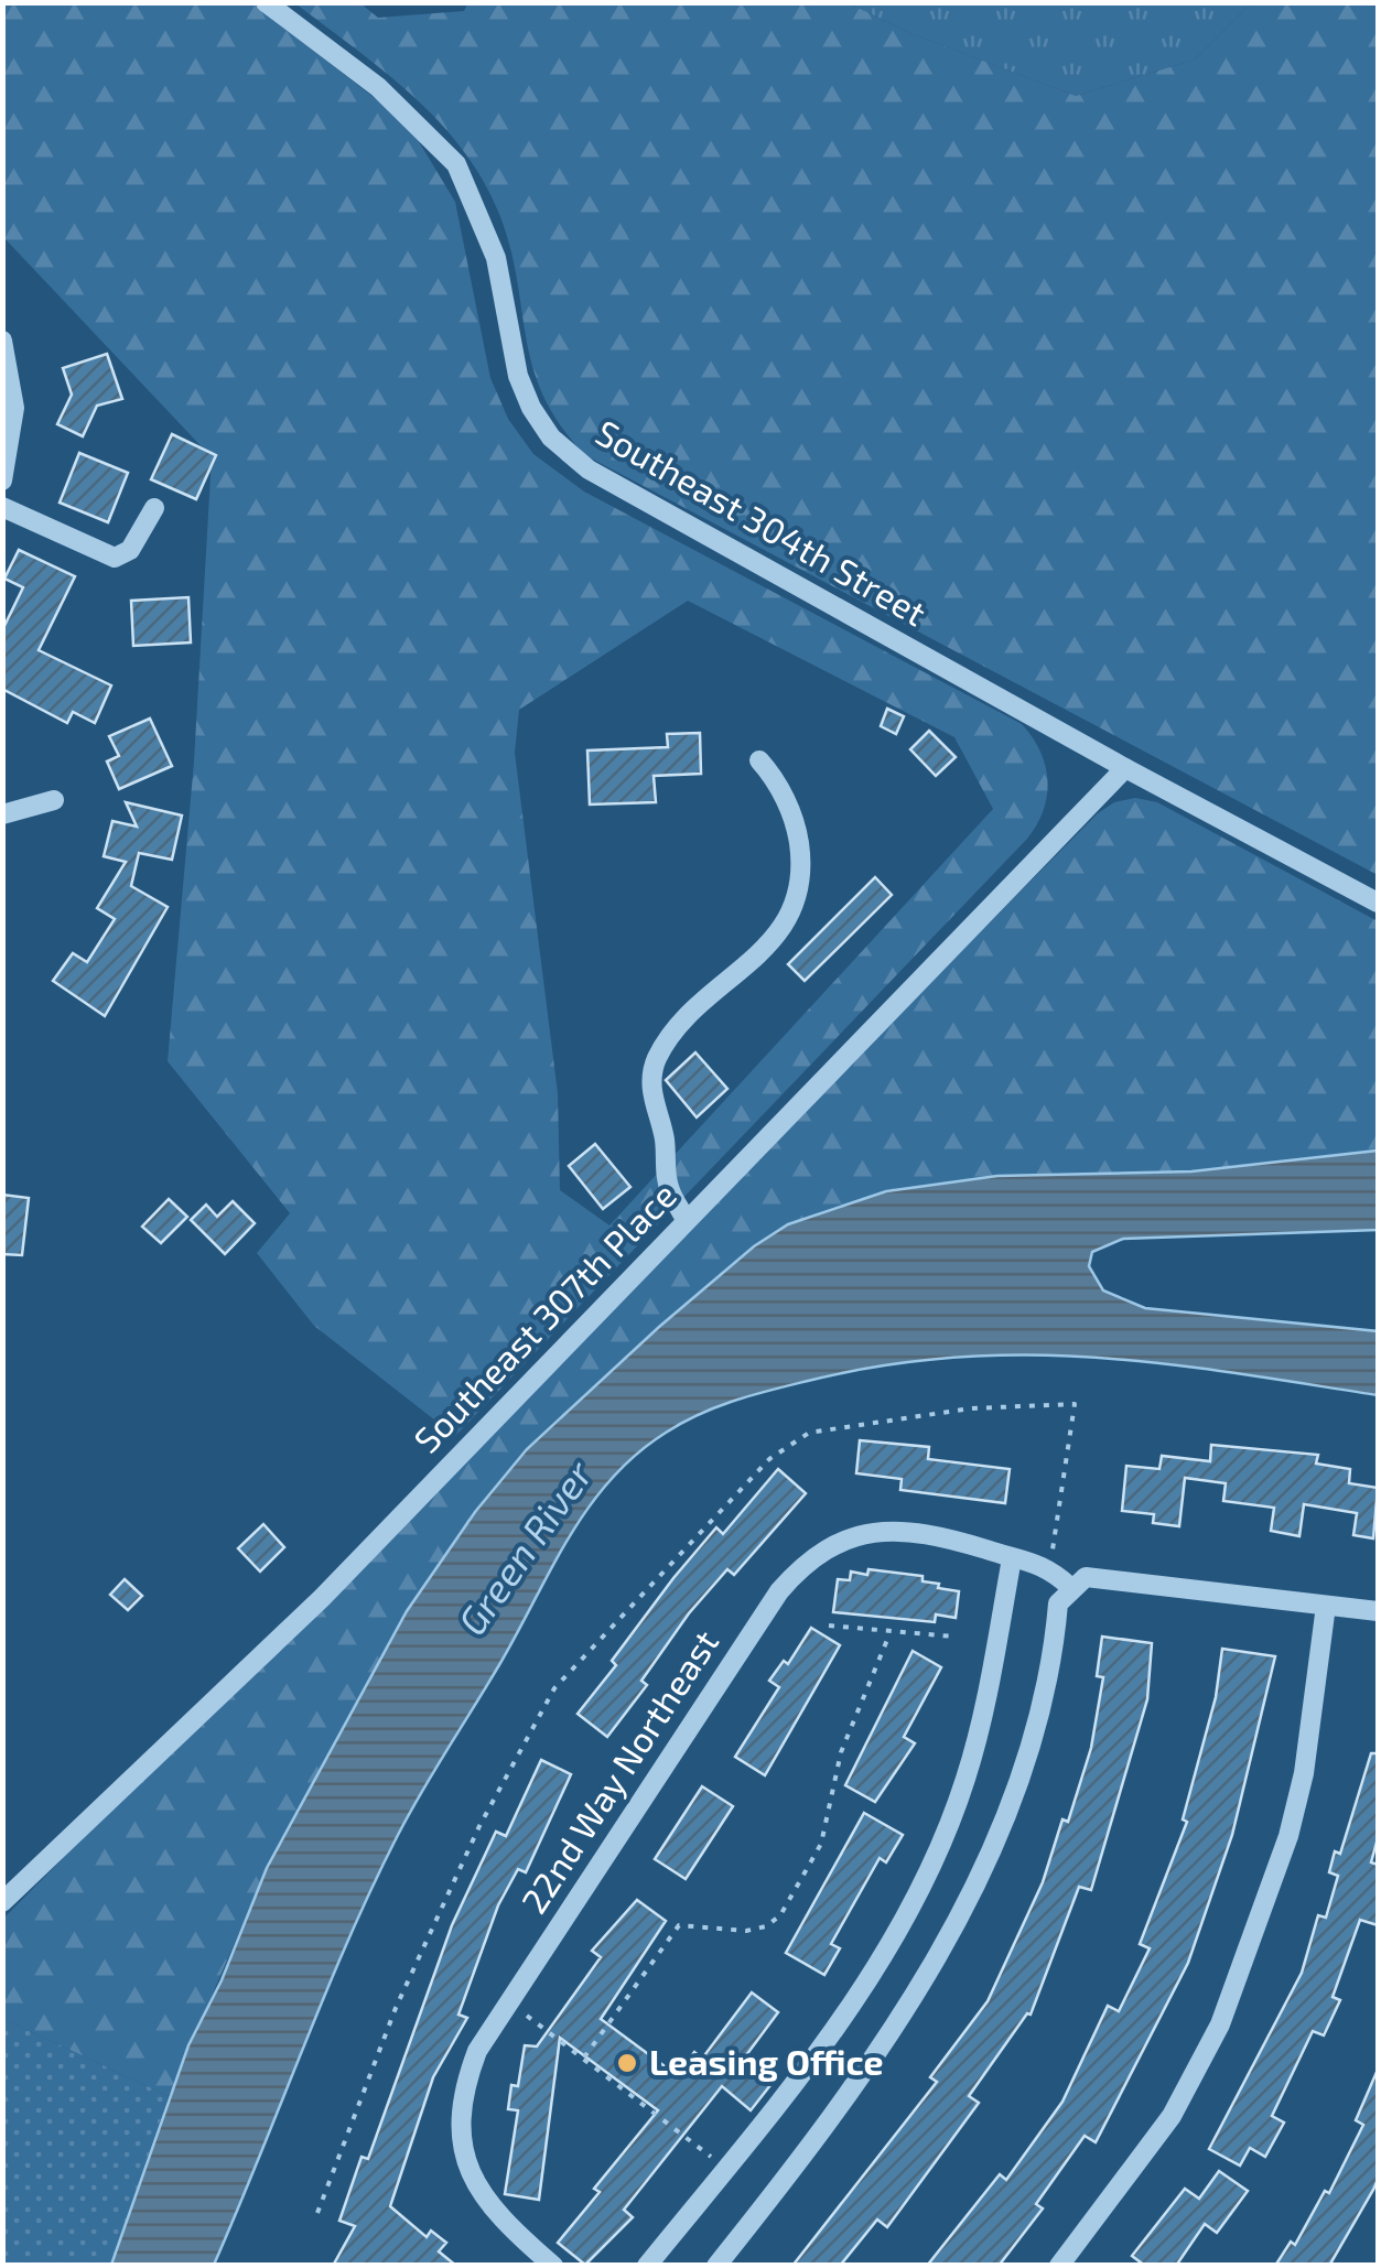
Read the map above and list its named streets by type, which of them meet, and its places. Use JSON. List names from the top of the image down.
{
  "streets": {
    "street": ["Southeast 304th Street", "Southeast 307th Place", "22nd Way Northeast"]
  },
  "crossings": [
    ["Southeast 304th Street", "Southeast 307th Place"]
  ],
  "water": ["Green River"],
  "places": ["Leasing Office"]
}
